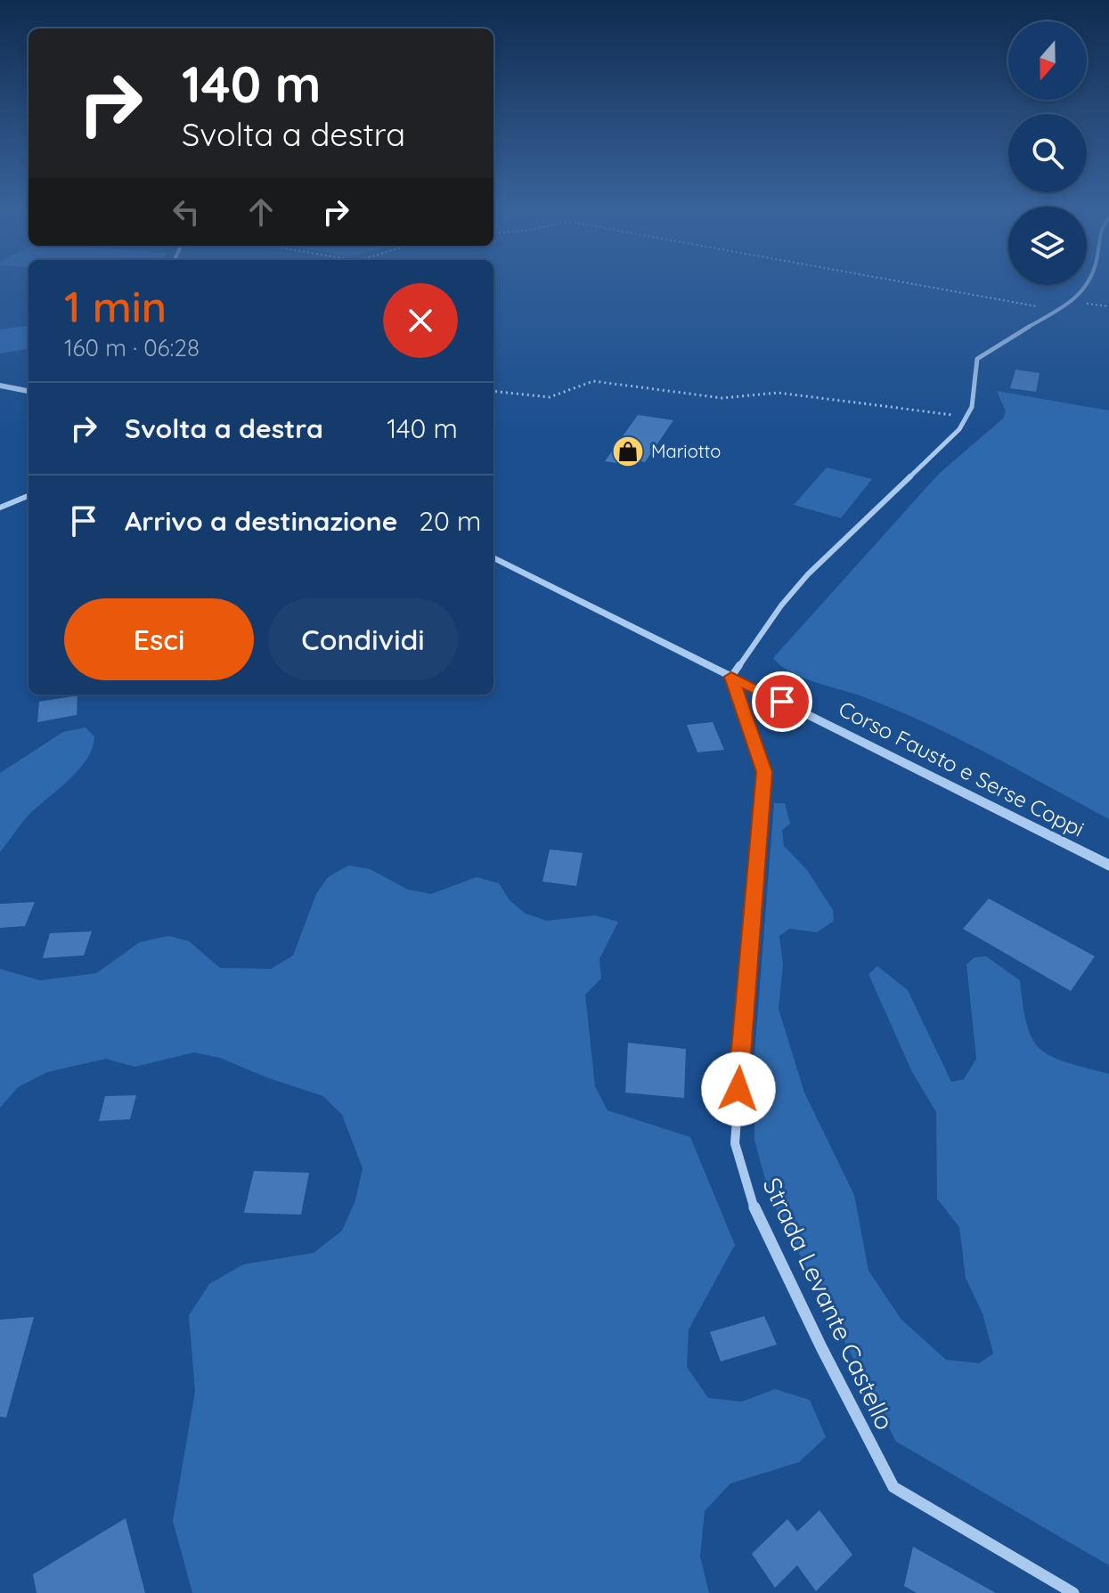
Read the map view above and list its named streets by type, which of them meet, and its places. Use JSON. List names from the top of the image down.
{
  "streets": {
    "street": ["Corso Fausto e Serse Coppi", "Strada Levante Castello"]
  },
  "crossings": [
    ["Corso Fausto e Serse Coppi", "Strada Levante Castello"]
  ],
  "places": {
    "shop": ["Mariotto"]
  },
  "north": "bottom",
  "page": {
    "turn": ["140 m", "Svolta a destra"],
    "heading": ["1 min", "160 m · 06:28"],
    "list": [
      {
        "name": "Svolta a destra",
        "value": "140 m"
      },
      {
        "name": "Arrivo a destinazione",
        "value": "20 m"
      }
    ],
    "buttons": ["Esci", "Condividi"]
  }
}
